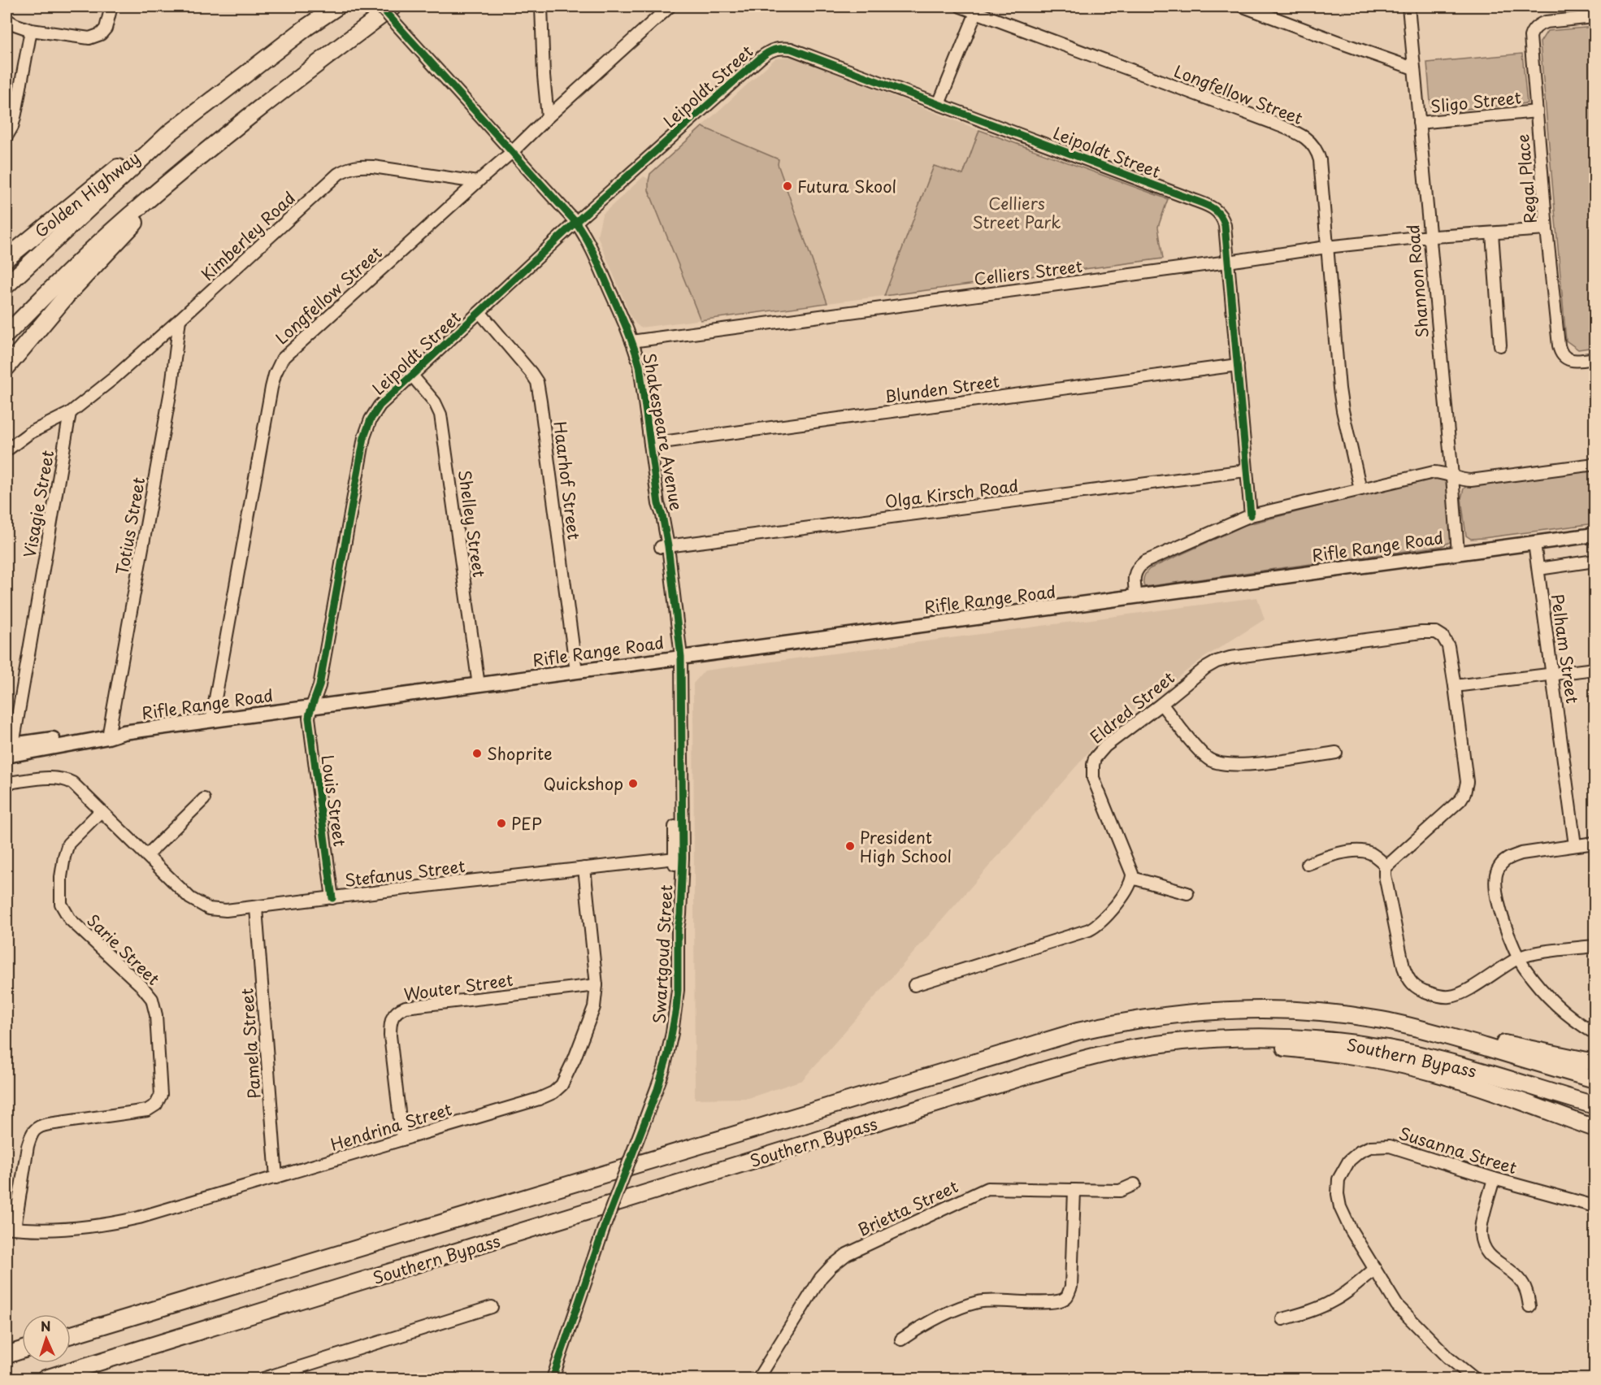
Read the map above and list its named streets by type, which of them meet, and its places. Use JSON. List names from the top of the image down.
{
  "streets": {
    "highway": ["Golden Highway", "Southern Bypass"],
    "main road": ["Rifle Range Road"],
    "street": [
      "Leipoldt Street",
      "Longfellow Street",
      "Sligo Street",
      "Regal Place",
      "Kimberley Road",
      "Celliers Street",
      "Shannon Road",
      "Blunden Street",
      "Shakespeare Avenue",
      "Haarhof Street",
      "Olga Kirsch Road",
      "Visagie Street",
      "Shelley Street",
      "Totius Street",
      "Pelham Street",
      "Eldred Street",
      "Louis Street",
      "Stefanus Street",
      "Sarie Street",
      "Swartgoud Street",
      "Wouter Street",
      "Pamela Street",
      "Hendrina Street",
      "Susanna Street",
      "Brietta Street"
    ]
  },
  "crossings": [
    ["Leipoldt Street", "Celliers Street"],
    ["Leipoldt Street", "Blunden Street"],
    ["Leipoldt Street", "Shakespeare Avenue"],
    ["Leipoldt Street", "Haarhof Street"],
    ["Leipoldt Street", "Olga Kirsch Road"],
    ["Leipoldt Street", "Shelley Street"],
    ["Leipoldt Street", "Rifle Range Road"],
    ["Leipoldt Street", "Louis Street"],
    ["Longfellow Street", "Kimberley Road"],
    ["Longfellow Street", "Celliers Street"],
    ["Longfellow Street", "Shakespeare Avenue"],
    ["Longfellow Street", "Rifle Range Road"],
    ["Sligo Street", "Regal Place"],
    ["Sligo Street", "Shannon Road"],
    ["Regal Place", "Celliers Street"],
    ["Kimberley Road", "Visagie Street"],
    ["Kimberley Road", "Totius Street"],
    ["Celliers Street", "Shannon Road"],
    ["Celliers Street", "Shakespeare Avenue"],
    ["Shannon Road", "Rifle Range Road"],
    ["Blunden Street", "Shakespeare Avenue"],
    ["Shakespeare Avenue", "Olga Kirsch Road"],
    ["Shakespeare Avenue", "Rifle Range Road"],
    ["Shakespeare Avenue", "Swartgoud Street"],
    ["Haarhof Street", "Rifle Range Road"],
    ["Visagie Street", "Rifle Range Road"],
    ["Shelley Street", "Rifle Range Road"],
    ["Totius Street", "Rifle Range Road"],
    ["Rifle Range Road", "Pelham Street"],
    ["Rifle Range Road", "Louis Street"],
    ["Rifle Range Road", "Swartgoud Street"],
    ["Louis Street", "Stefanus Street"],
    ["Stefanus Street", "Sarie Street"],
    ["Stefanus Street", "Swartgoud Street"],
    ["Stefanus Street", "Pamela Street"],
    ["Stefanus Street", "Hendrina Street"],
    ["Sarie Street", "Hendrina Street"],
    ["Wouter Street", "Hendrina Street"],
    ["Pamela Street", "Hendrina Street"]
  ],
  "parks": ["Celliers Street Park"],
  "places": [
    "Futura Skool",
    "Shoprite",
    "Quickshop",
    "PEP",
    "President High School"
  ],
  "north": "top"
}
